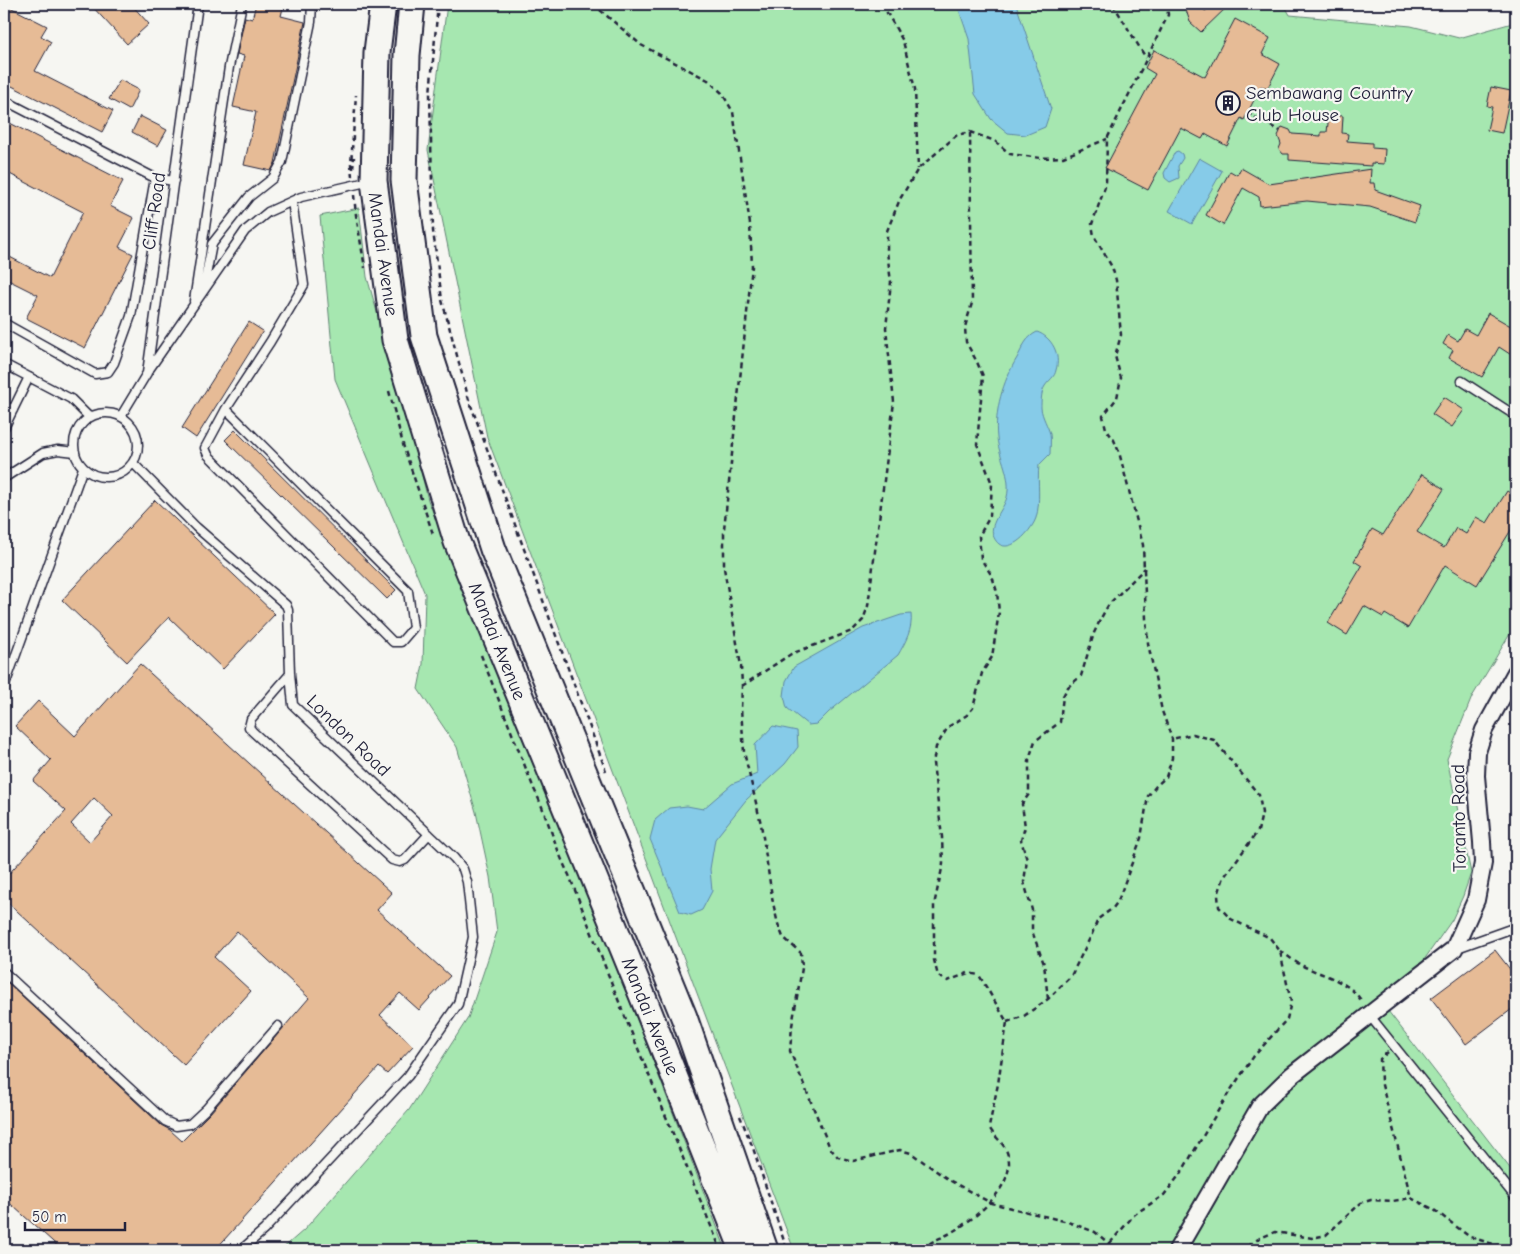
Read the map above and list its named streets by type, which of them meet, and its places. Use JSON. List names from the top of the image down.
{
  "streets": {
    "main road": ["Mandai Avenue"],
    "street": ["Toranto Road"],
    "lane": ["Cliff Road", "London Road"]
  },
  "crossings": [
    ["Cliff Road", "London Road"]
  ],
  "places": {
    "building": ["Sembawang Country Club House"]
  },
  "scale_bar": "50 m"
}
